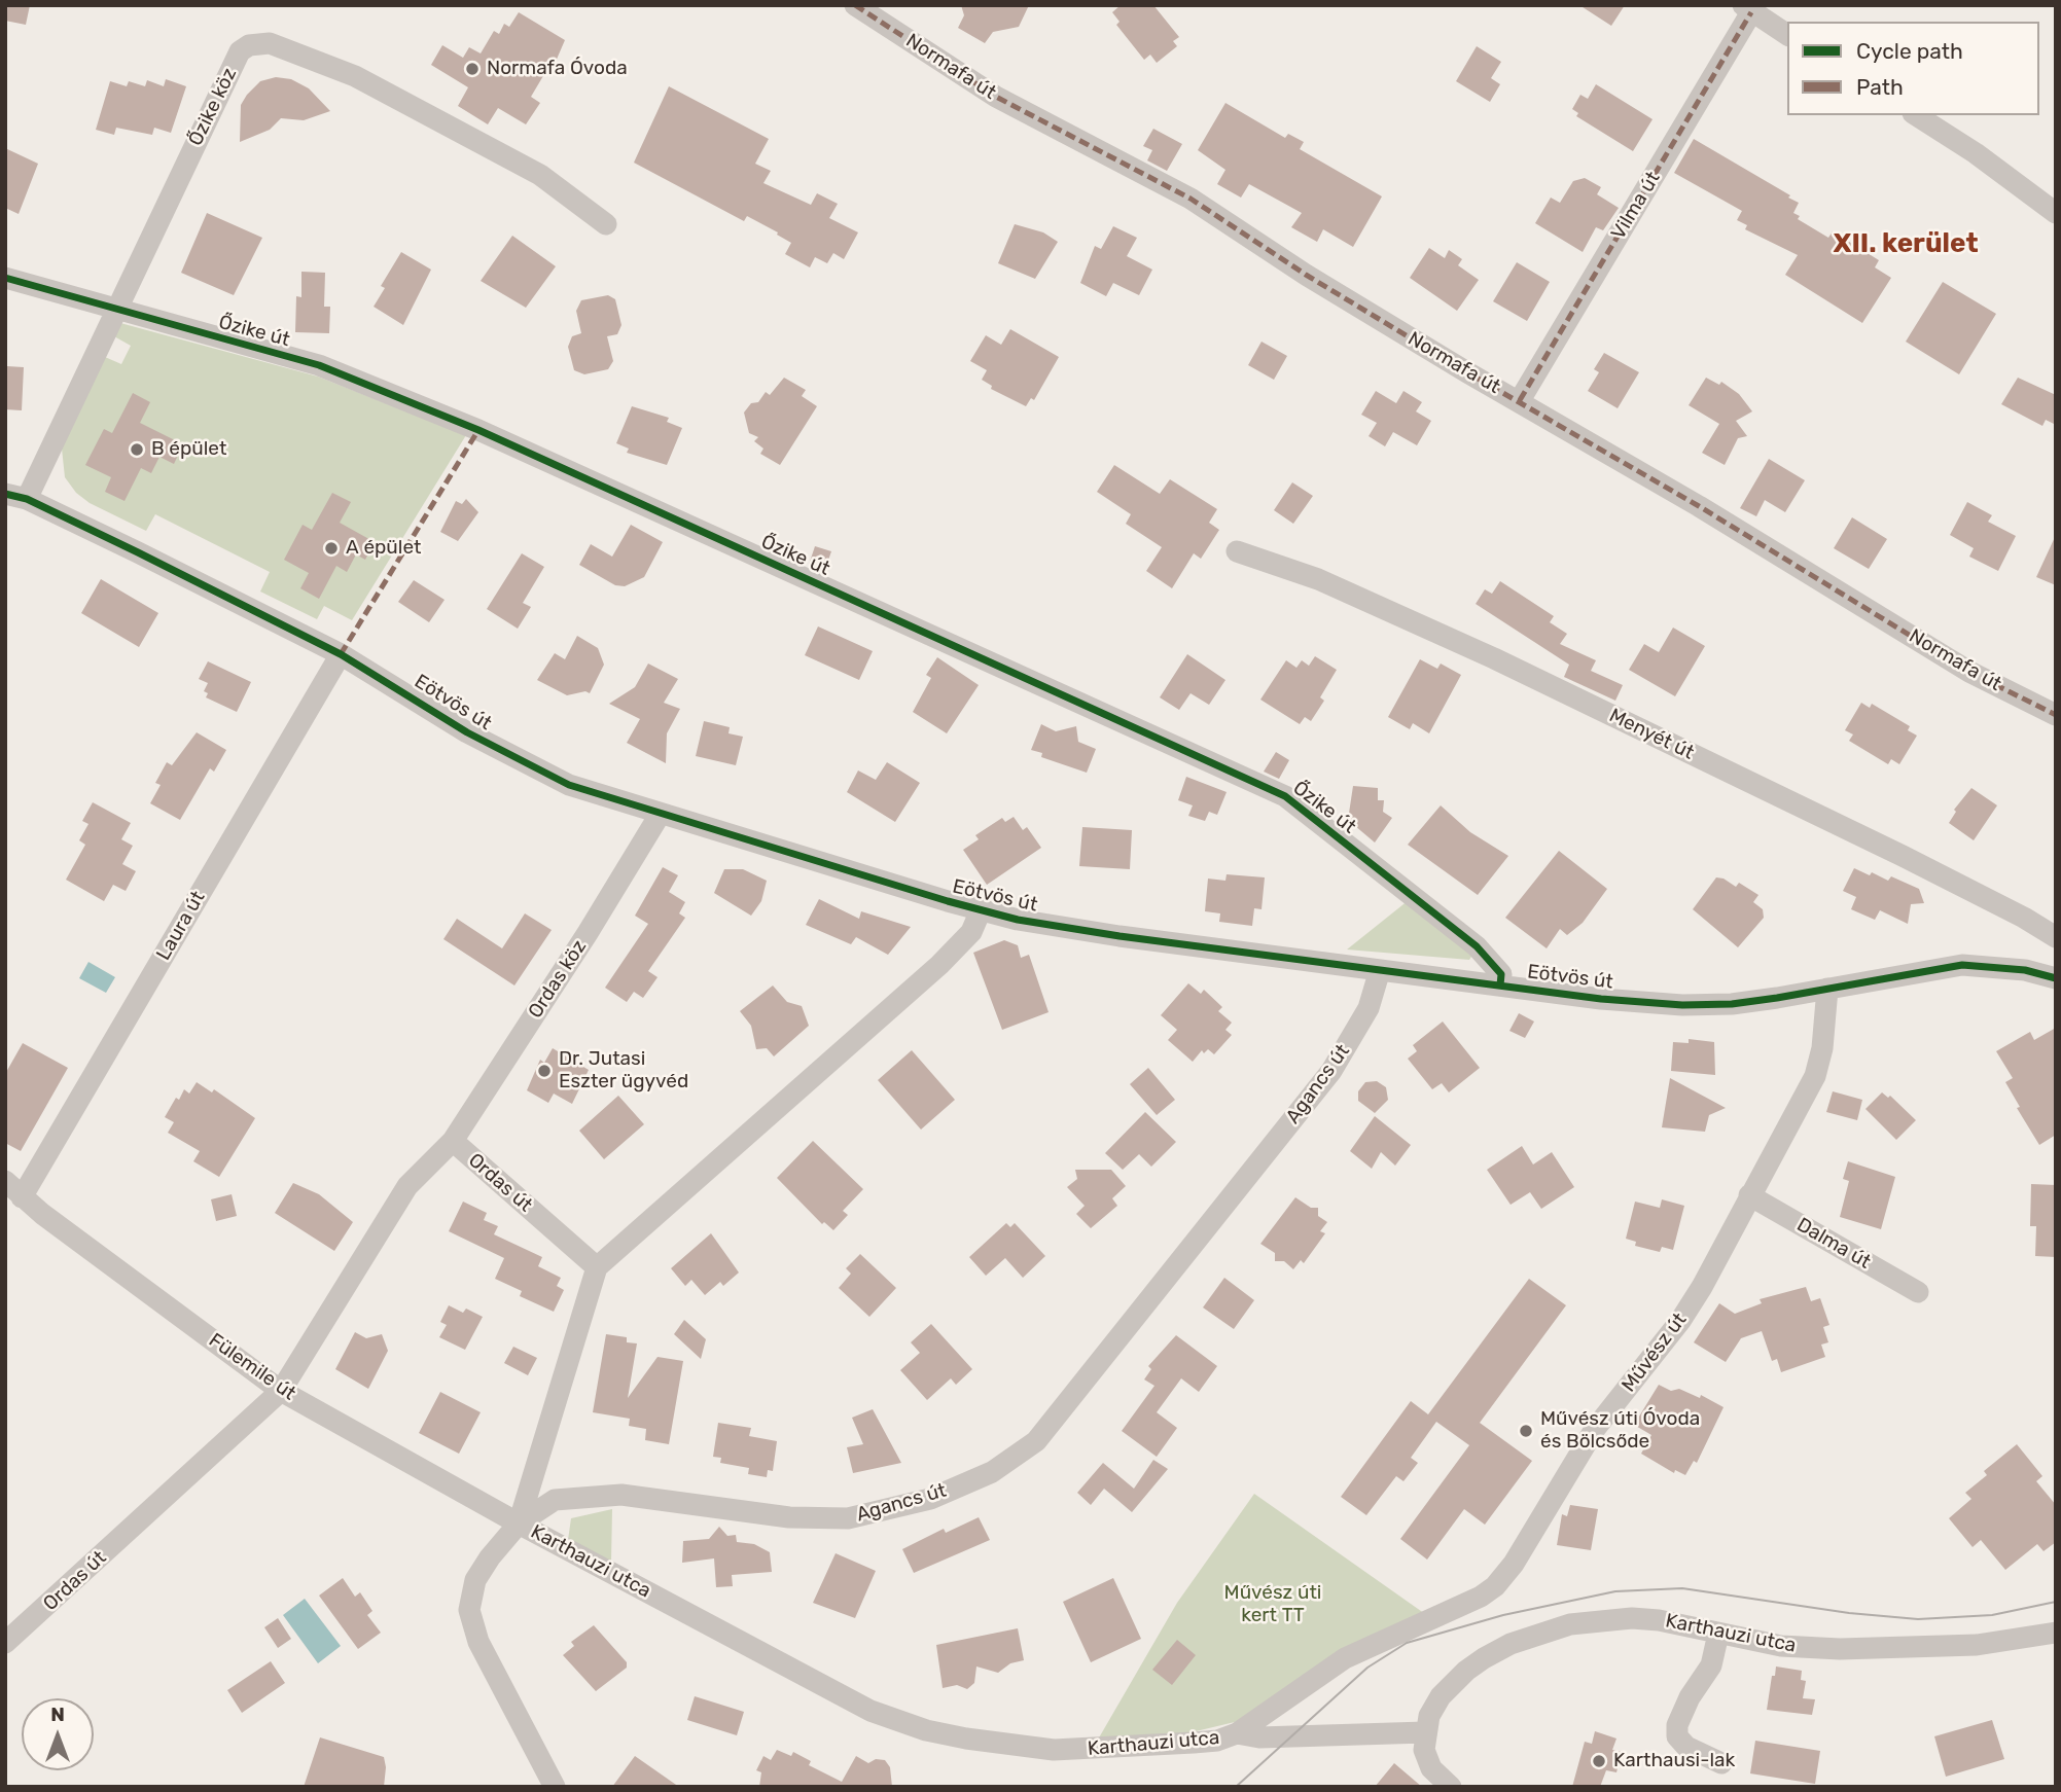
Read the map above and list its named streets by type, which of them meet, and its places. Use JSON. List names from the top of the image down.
{
  "streets": {
    "street": [
      "Normafa út",
      "Őzike köz",
      "Vilma út",
      "Őzike út",
      "Eötvös út",
      "Menyét út",
      "Laura út",
      "Ordas köz",
      "Agancs út",
      "Ordas út",
      "Dalma út",
      "Művész út",
      "Fülemile út",
      "Karthauzi utca"
    ]
  },
  "crossings": [
    ["Normafa út", "Vilma út"],
    ["Őzike köz", "Őzike út"],
    ["Őzike köz", "Eötvös út"],
    ["Őzike út", "Eötvös út"],
    ["Eötvös út", "Laura út"],
    ["Eötvös út", "Ordas köz"],
    ["Eötvös út", "Agancs út"],
    ["Eötvös út", "Művész út"],
    ["Laura út", "Fülemile út"],
    ["Ordas köz", "Ordas út"],
    ["Agancs út", "Fülemile út"],
    ["Agancs út", "Karthauzi utca"],
    ["Ordas út", "Fülemile út"],
    ["Ordas út", "Karthauzi utca"],
    ["Dalma út", "Művész út"],
    ["Művész út", "Karthauzi utca"],
    ["Fülemile út", "Karthauzi utca"]
  ],
  "districts": ["XII. kerület"],
  "parks": ["Művész úti kert TT"],
  "places": [
    "Normafa Óvoda",
    "B épület",
    "A épület",
    "Dr. Jutasi Eszter ügyvéd",
    "Művész úti Óvoda és Bölcsőde",
    "Karthausi-lak"
  ],
  "legend": ["Cycle path", "Path"],
  "north": "top"
}
